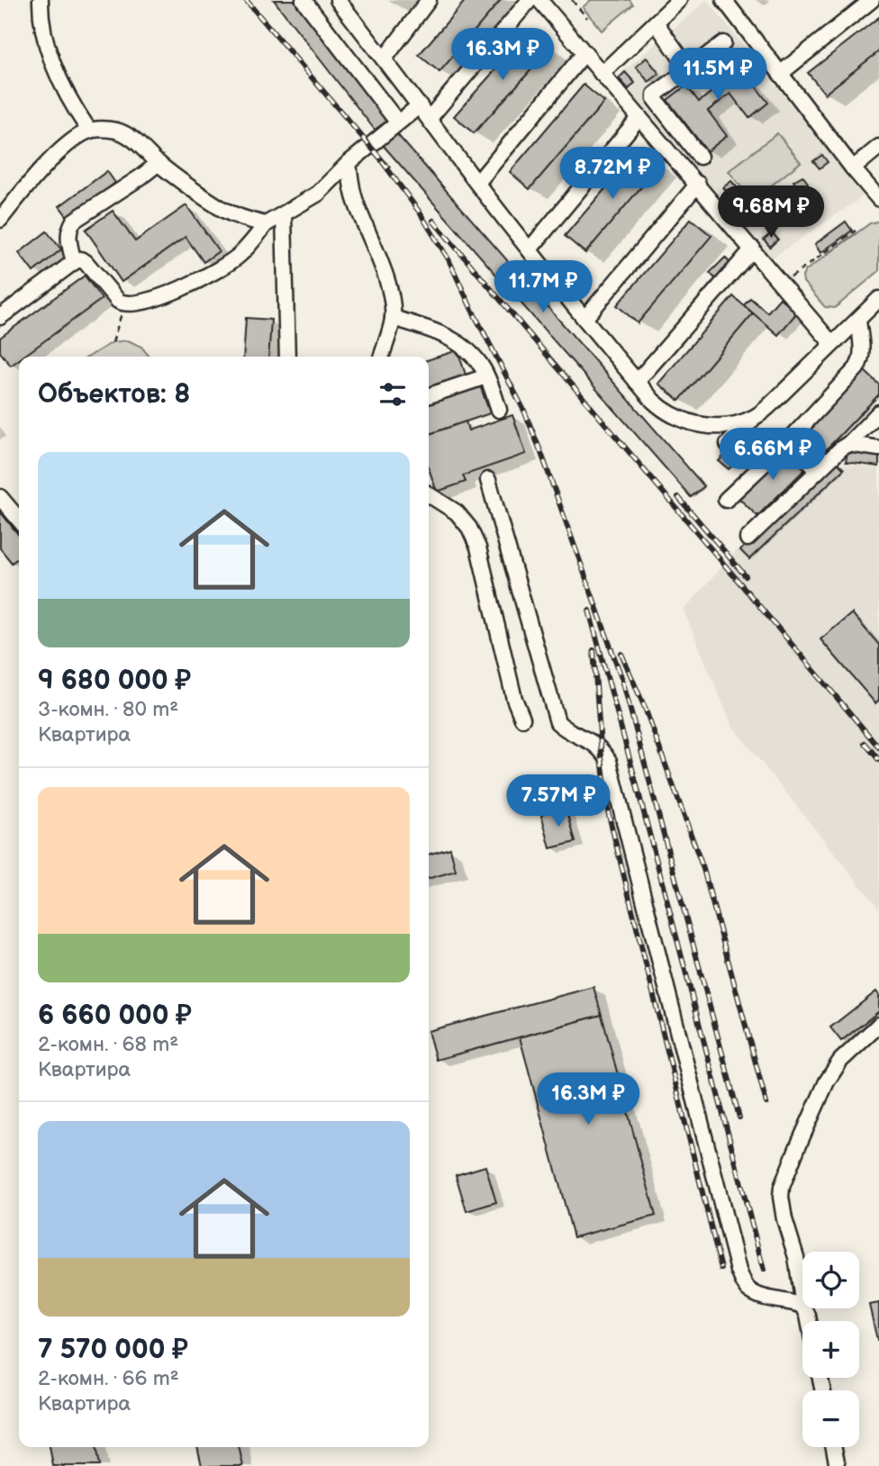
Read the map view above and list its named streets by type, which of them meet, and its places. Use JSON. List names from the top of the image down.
{
  "page": {
    "price": [
      "16.3M ₽",
      "11.5M ₽",
      "8.72M ₽",
      "9.68M ₽",
      "11.7M ₽",
      "6.66M ₽",
      "7.57M ₽",
      "16.3M ₽"
    ],
    "heading": "Объектов: 8",
    "list": [
      {
        "name": "9 680 000 ₽",
        "note": "3-комн. · 80 m² · Квартира"
      },
      {
        "name": "6 660 000 ₽",
        "note": "2-комн. · 68 m² · Квартира"
      },
      {
        "name": "7 570 000 ₽",
        "note": "2-комн. · 66 m² · Квартира"
      }
    ],
    "map_buttons": ["+", "−"]
  }
}
